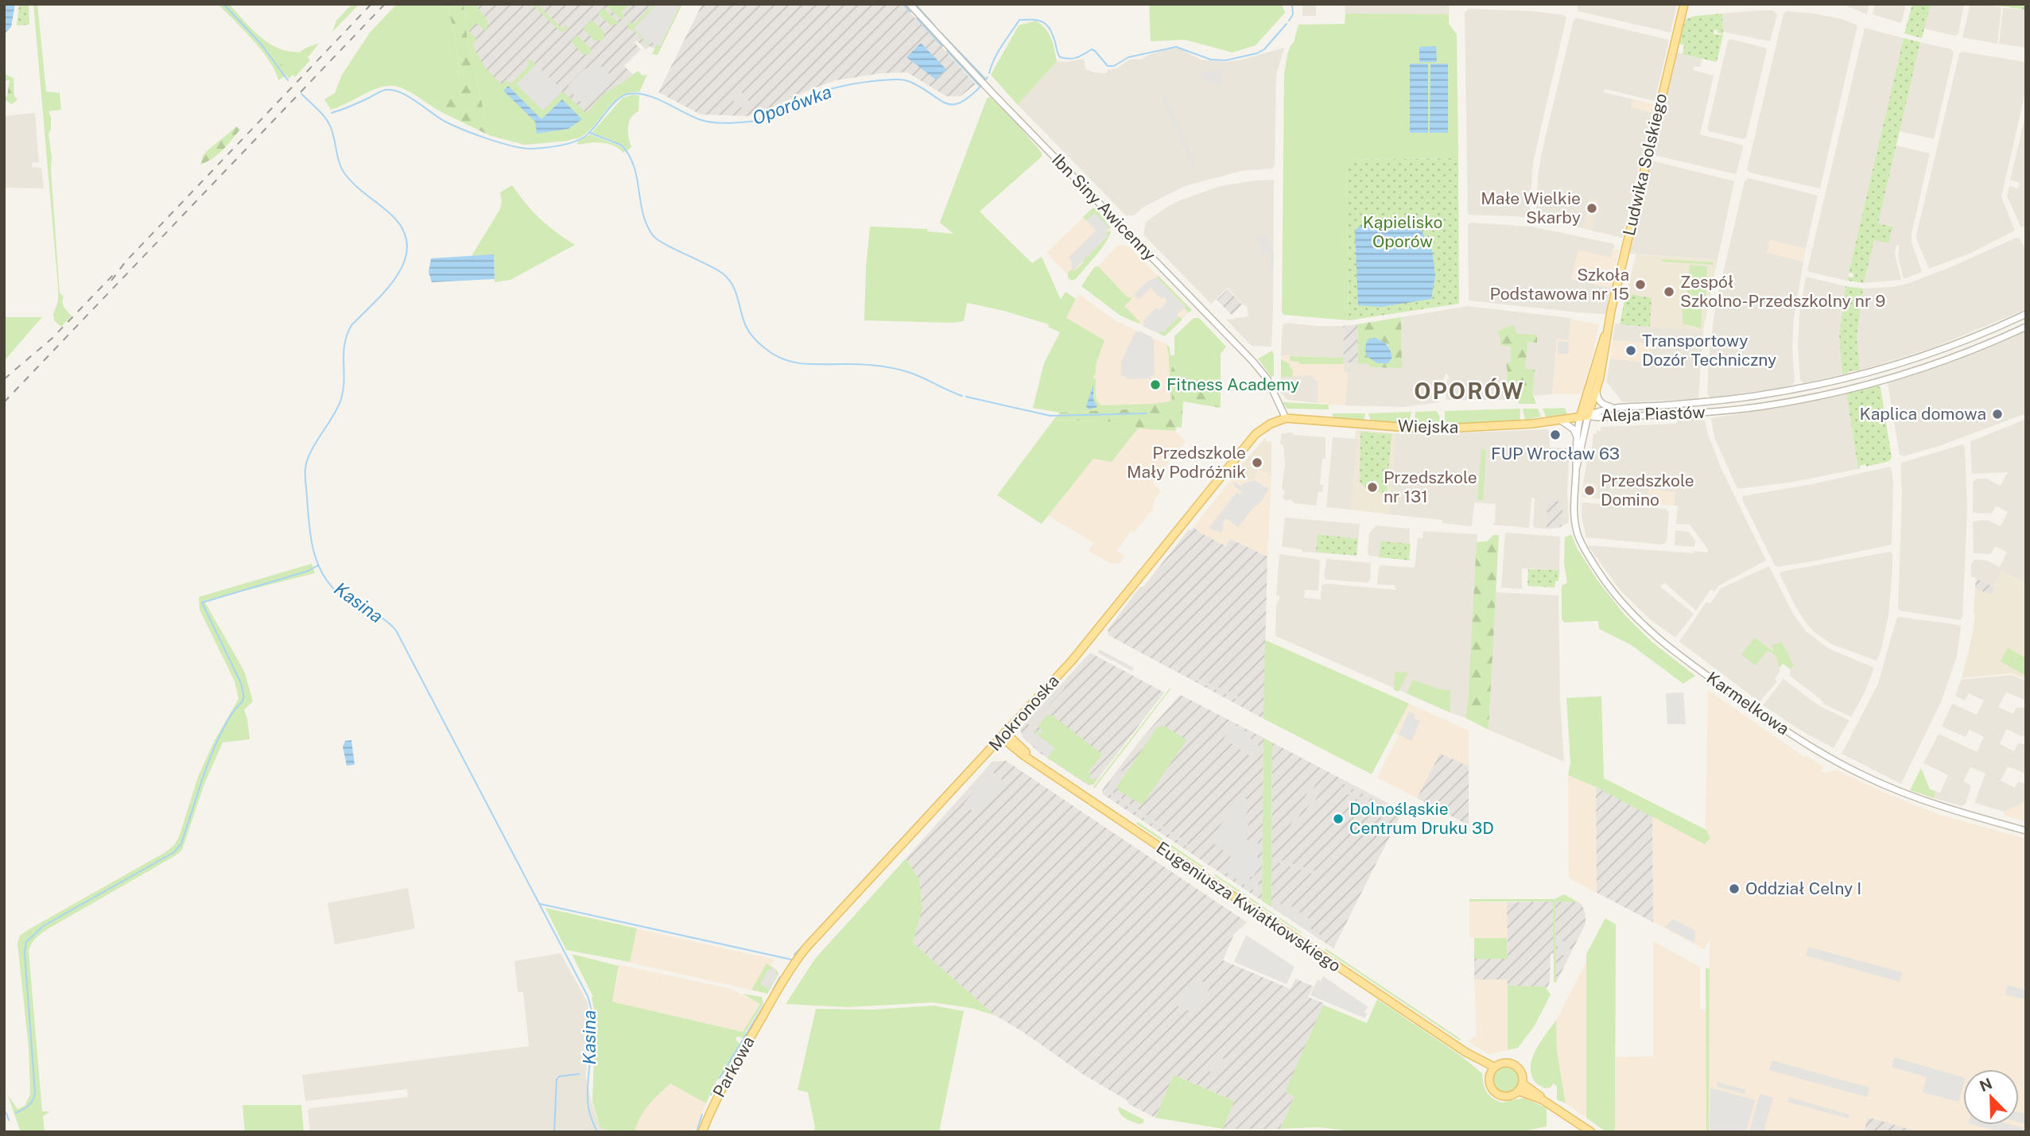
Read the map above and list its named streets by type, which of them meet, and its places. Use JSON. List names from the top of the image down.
{
  "streets": {
    "main road": [
      "Ludwika Solskiego",
      "Wiejska",
      "Mokronoska",
      "Eugeniusza Kwiatkowskiego",
      "Parkowa"
    ],
    "street": ["Ibn Siny Awicenny", "Aleja Piastów", "Karmelkowa"]
  },
  "crossings": [
    ["Ludwika Solskiego", "Aleja Piastów"],
    ["Ludwika Solskiego", "Wiejska"],
    ["Ludwika Solskiego", "Karmelkowa"],
    ["Ibn Siny Awicenny", "Wiejska"],
    ["Aleja Piastów", "Wiejska"],
    ["Aleja Piastów", "Karmelkowa"],
    ["Wiejska", "Karmelkowa"],
    ["Wiejska", "Mokronoska"],
    ["Mokronoska", "Eugeniusza Kwiatkowskiego"],
    ["Mokronoska", "Parkowa"]
  ],
  "districts": ["OPORÓW"],
  "water": ["Oporówka", "Kasina"],
  "parks": ["Kąpielisko Oporów"],
  "places": [
    "Małe Wielkie Skarby",
    "Szkoła Podstawowa nr 15",
    "Zespół Szkolno-Przedszkolny nr 9",
    "Transportowy Dozór Techniczny",
    "Fitness Academy",
    "Kaplica domowa",
    "FUP Wrocław 63",
    "Przedszkole Mały Podróżnik",
    "Przedszkole nr 131",
    "Przedszkole Domino",
    "Dolnośląskie Centrum Druku 3D",
    "Oddział Celny I"
  ],
  "north": "top left"
}
